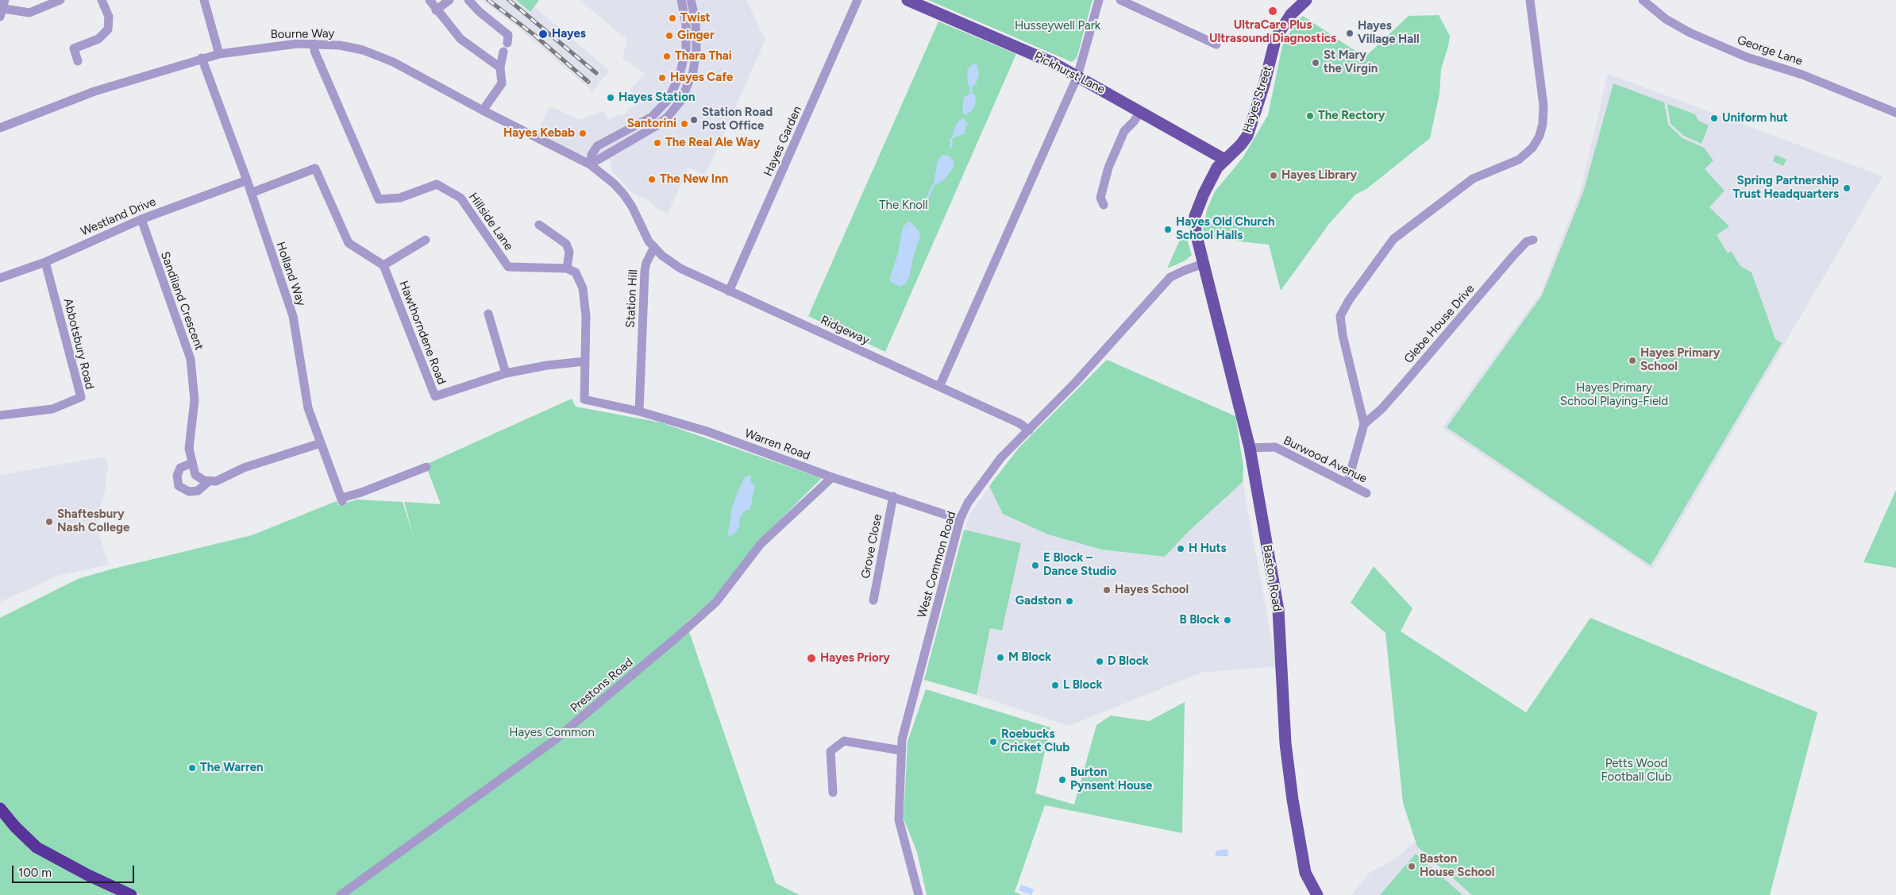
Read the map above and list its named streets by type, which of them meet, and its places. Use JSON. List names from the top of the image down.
{
  "streets": {
    "main road": ["Pickhurst Lane", "Hayes Street", "Baston Road"],
    "street": [
      "Bourne Way",
      "George Lane",
      "Hayes Garden",
      "Westland Drive",
      "Hillside Lane",
      "Holland Way",
      "Station Hill",
      "Sandiland Crescent",
      "Glebe House Drive",
      "Ridgeway",
      "Hawthorndene Road",
      "Abbotsbury Road",
      "Warren Road",
      "Burwood Avenue",
      "Grove Close",
      "West Common Road",
      "Prestons Road"
    ]
  },
  "crossings": [
    ["Bourne Way", "Hillside Lane"],
    ["Bourne Way", "Holland Way"],
    ["Pickhurst Lane", "Hayes Street"],
    ["Hayes Street", "West Common Road"],
    ["Hayes Street", "Baston Road"],
    ["Hayes Garden", "Ridgeway"],
    ["Westland Drive", "Holland Way"],
    ["Westland Drive", "Sandiland Crescent"],
    ["Westland Drive", "Abbotsbury Road"],
    ["Station Hill", "Ridgeway"],
    ["Station Hill", "Warren Road"],
    ["Ridgeway", "West Common Road"],
    ["Hawthorndene Road", "Warren Road"],
    ["Warren Road", "Grove Close"],
    ["Warren Road", "West Common Road"],
    ["Warren Road", "Prestons Road"],
    ["Burwood Avenue", "Baston Road"],
    ["West Common Road", "Baston Road"]
  ],
  "parks": [
    "Husseywell Park",
    "The Knoll",
    "Hayes Primary School Playing-Field",
    "Hayes Common",
    "Petts Wood Football Club"
  ],
  "places": [
    "UltraCare Plus Ultrasound Diagnostics",
    "Twist",
    "Hayes Village Hall",
    "Hayes",
    "Ginger",
    "Thara Thai",
    "St Mary the Virgin",
    "Hayes Cafe",
    "Hayes Station",
    "The Rectory",
    "Uniform hut",
    "Station Road Post Office",
    "Santorini",
    "Hayes Kebab",
    "The Real Ale Way",
    "Hayes Library",
    "The New Inn",
    "Spring Partnership Trust Headquarters",
    "Hayes Old Church School Halls",
    "Hayes Primary School",
    "Shaftesbury Nash College",
    "H Huts",
    "E Block – Dance Studio",
    "Hayes School",
    "Gadston",
    "B Block",
    "M Block",
    "Hayes Priory",
    "D Block",
    "L Block",
    "Roebucks Cricket Club",
    "The Warren",
    "Burton Pynsent House",
    "Baston House School"
  ],
  "scale_bar": "100 m"
}
